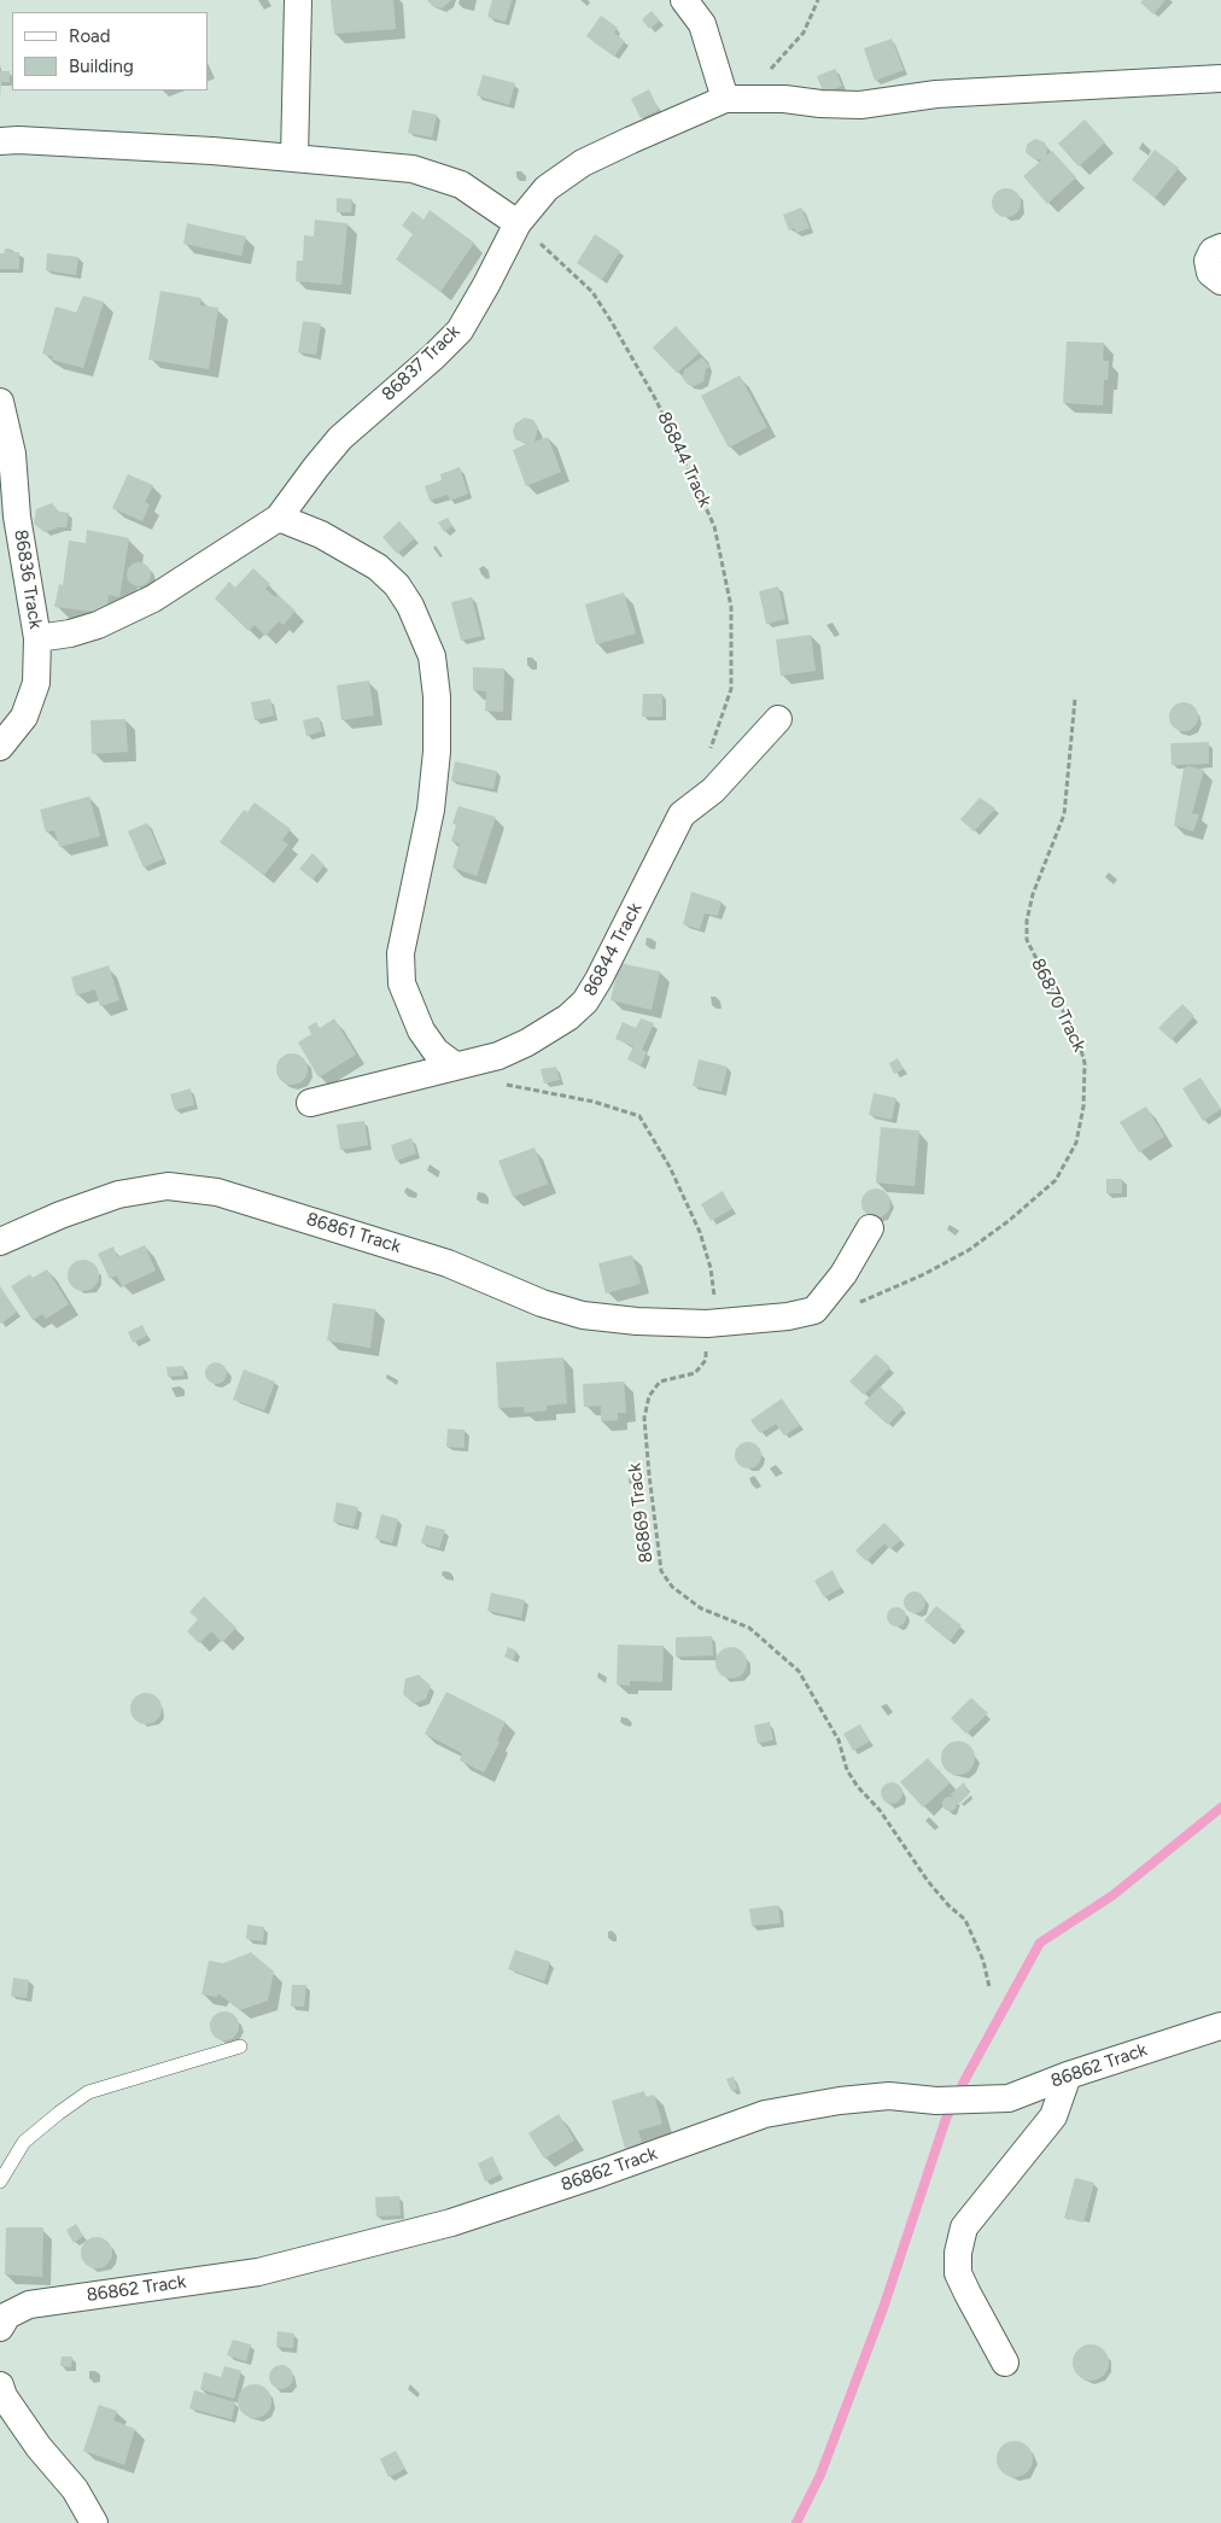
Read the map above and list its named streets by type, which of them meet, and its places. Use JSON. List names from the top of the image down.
{
  "streets": {
    "street": [
      "86837 Track",
      "86844 Track",
      "86836 Track",
      "86861 Track",
      "86862 Track"
    ],
    "path": ["86870 Track", "86869 Track"]
  },
  "crossings": [
    ["86837 Track", "86844 Track"],
    ["86837 Track", "86836 Track"],
    ["86861 Track", "86869 Track"]
  ],
  "legend": ["Road", "Building"]
}
